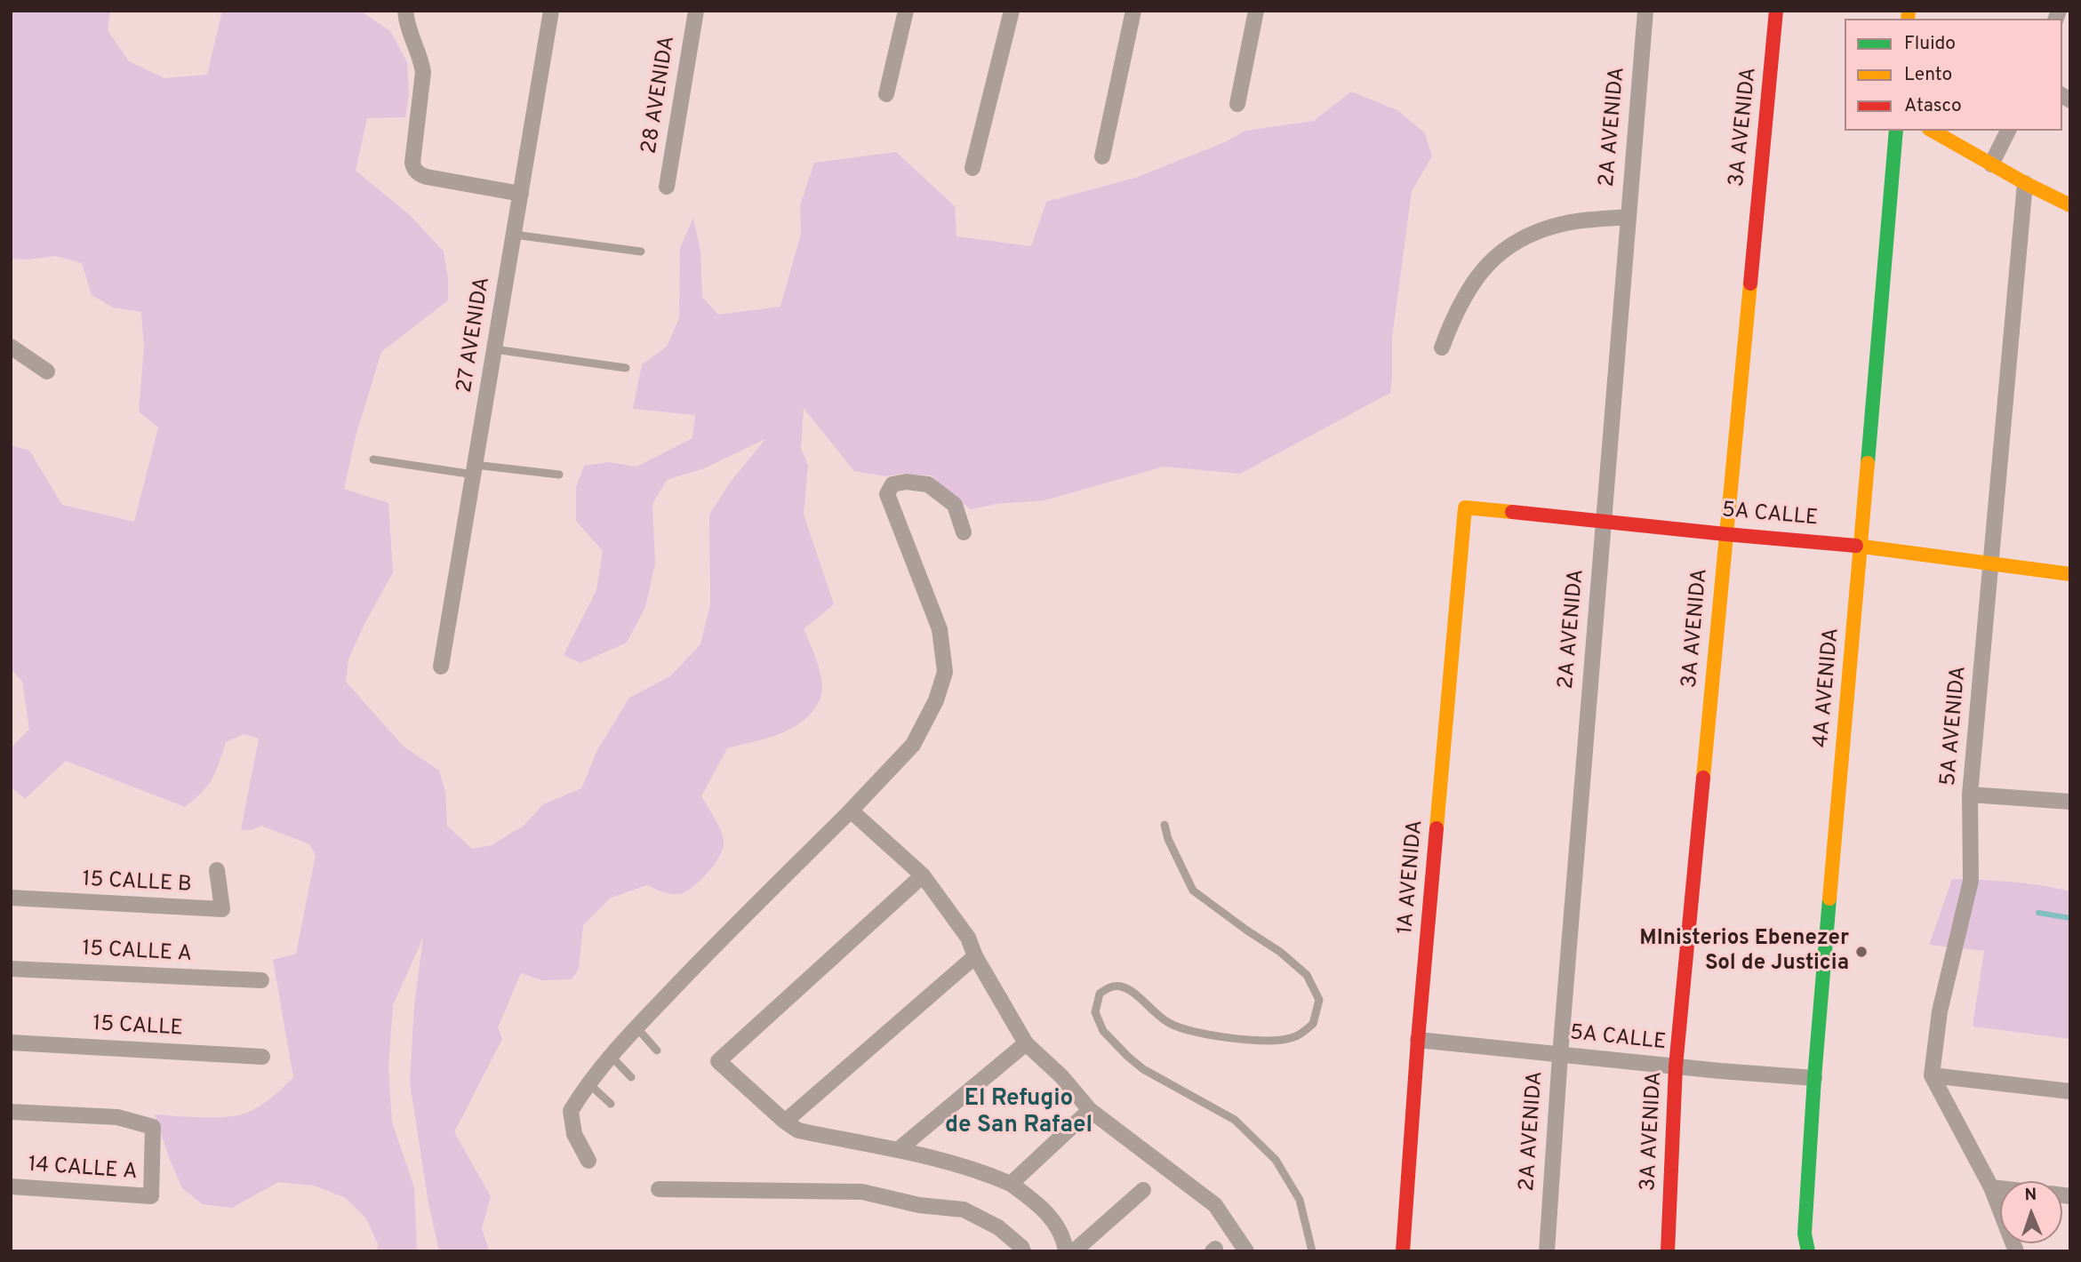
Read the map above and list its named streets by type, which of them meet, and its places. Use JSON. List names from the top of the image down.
{
  "streets": {
    "street": [
      "28 AVENIDA",
      "2A AVENIDA",
      "3A AVENIDA",
      "27 AVENIDA",
      "5A CALLE",
      "4A AVENIDA",
      "5A AVENIDA",
      "1A AVENIDA",
      "15 CALLE B",
      "15 CALLE A",
      "15 CALLE",
      "14 CALLE A"
    ]
  },
  "crossings": [
    ["2A AVENIDA", "5A CALLE"],
    ["3A AVENIDA", "5A CALLE"],
    ["5A CALLE", "4A AVENIDA"],
    ["5A CALLE", "5A AVENIDA"],
    ["5A CALLE", "1A AVENIDA"]
  ],
  "districts": ["El Refugio de San Rafael"],
  "places": ["MInisterios Ebenezer Sol de Justicia"],
  "legend": ["Fluido", "Lento", "Atasco"],
  "north": "top"
}
